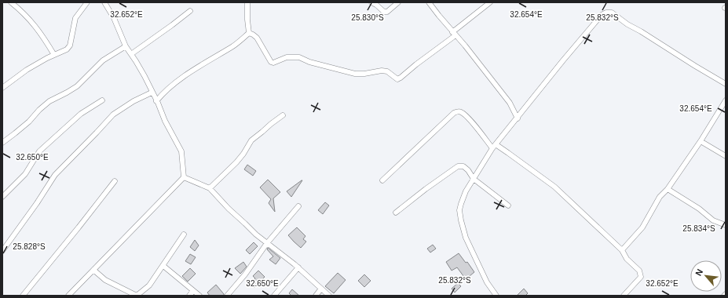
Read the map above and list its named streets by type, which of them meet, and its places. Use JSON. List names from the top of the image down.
{
  "north": "top left",
  "coordinates": [
    "32.652°E",
    "32.654°E",
    "25.830°S",
    "25.832°S",
    "32.650°E",
    "25.834°S",
    "25.828°S"
  ]
}
